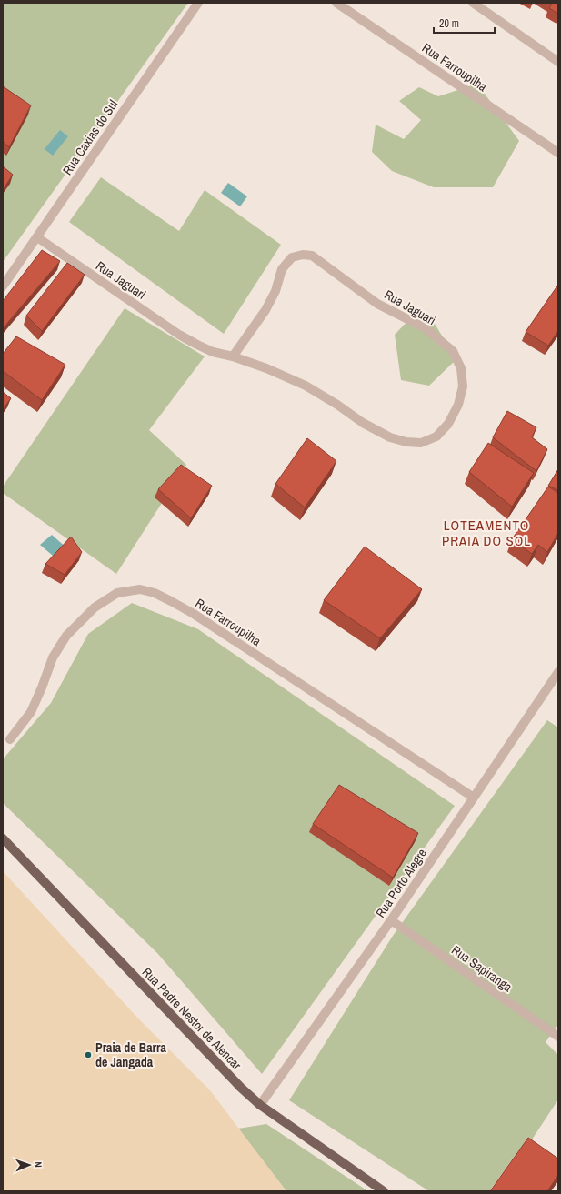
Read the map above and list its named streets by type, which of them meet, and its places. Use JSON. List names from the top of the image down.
{
  "streets": {
    "main road": ["Rua Padre Nestor de Alencar"],
    "street": [
      "Rua Farroupilha",
      "Rua Caxias do Sul",
      "Rua Jaguari",
      "Rua Porto Alegre",
      "Rua Sapiranga"
    ]
  },
  "crossings": [
    ["Rua Farroupilha", "Rua Porto Alegre"],
    ["Rua Caxias do Sul", "Rua Jaguari"],
    ["Rua Porto Alegre", "Rua Sapiranga"],
    ["Rua Porto Alegre", "Rua Padre Nestor de Alencar"]
  ],
  "districts": ["LOTEAMENTO PRAIA DO SOL"],
  "places": ["Praia de Barra de Jangada"],
  "scale_bar": "20 m",
  "north": "right"
}
